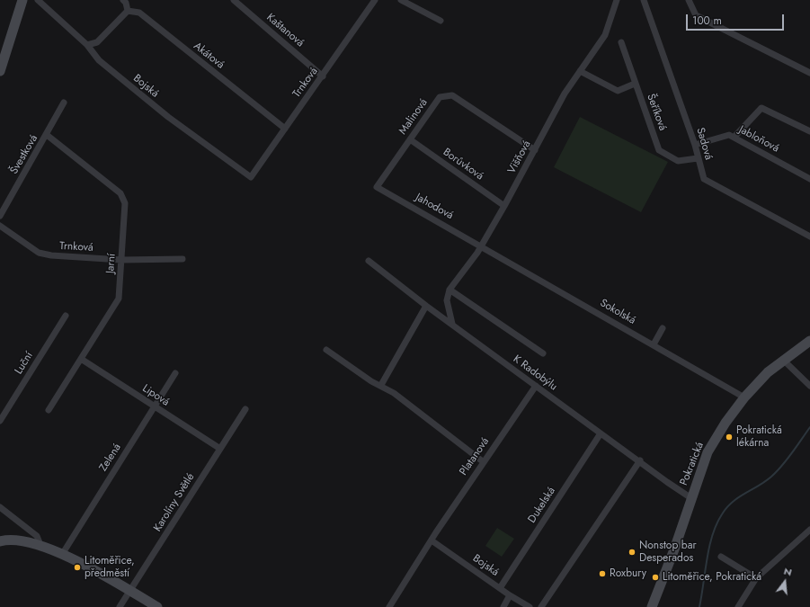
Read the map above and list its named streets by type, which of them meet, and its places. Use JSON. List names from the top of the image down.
{
  "streets": {
    "street": [
      "Kaštanová",
      "Akátová",
      "Trnková",
      "Bojská",
      "Šeříková",
      "Malinová",
      "Jabloňová",
      "Sadová",
      "Švestková",
      "Višňová",
      "Borůvková",
      "Jahodová",
      "Jarní",
      "Sokolská",
      "Luční",
      "K Radobýlu",
      "Lipová",
      "Platanová",
      "Zelená",
      "Pokratická",
      "Karolíny Světlé",
      "Dukelská"
    ]
  },
  "crossings": [
    ["Kaštanová", "Trnková"],
    ["Akátová", "Trnková"],
    ["Trnková", "Bojská"],
    ["Trnková", "Jarní"],
    ["Bojská", "Platanová"],
    ["Bojská", "Dukelská"],
    ["Šeříková", "Sadová"],
    ["Malinová", "Višňová"],
    ["Malinová", "Borůvková"],
    ["Malinová", "Jahodová"],
    ["Jabloňová", "Sadová"],
    ["Švestková", "Jarní"],
    ["Višňová", "Borůvková"],
    ["Višňová", "Jahodová"],
    ["Višňová", "Sokolská"],
    ["Jahodová", "Sokolská"],
    ["Jarní", "Lipová"],
    ["Sokolská", "Pokratická"],
    ["K Radobýlu", "Platanová"],
    ["K Radobýlu", "Pokratická"],
    ["K Radobýlu", "Dukelská"],
    ["Lipová", "Zelená"],
    ["Lipová", "Karolíny Světlé"]
  ],
  "places": [
    "Pokratická lékárna",
    "Nonstop bar Desperados",
    "Litoměřice, předměstí",
    "Roxbury",
    "Litoměřice, Pokratická"
  ],
  "scale_bar": "100 m",
  "north": "top"
}
